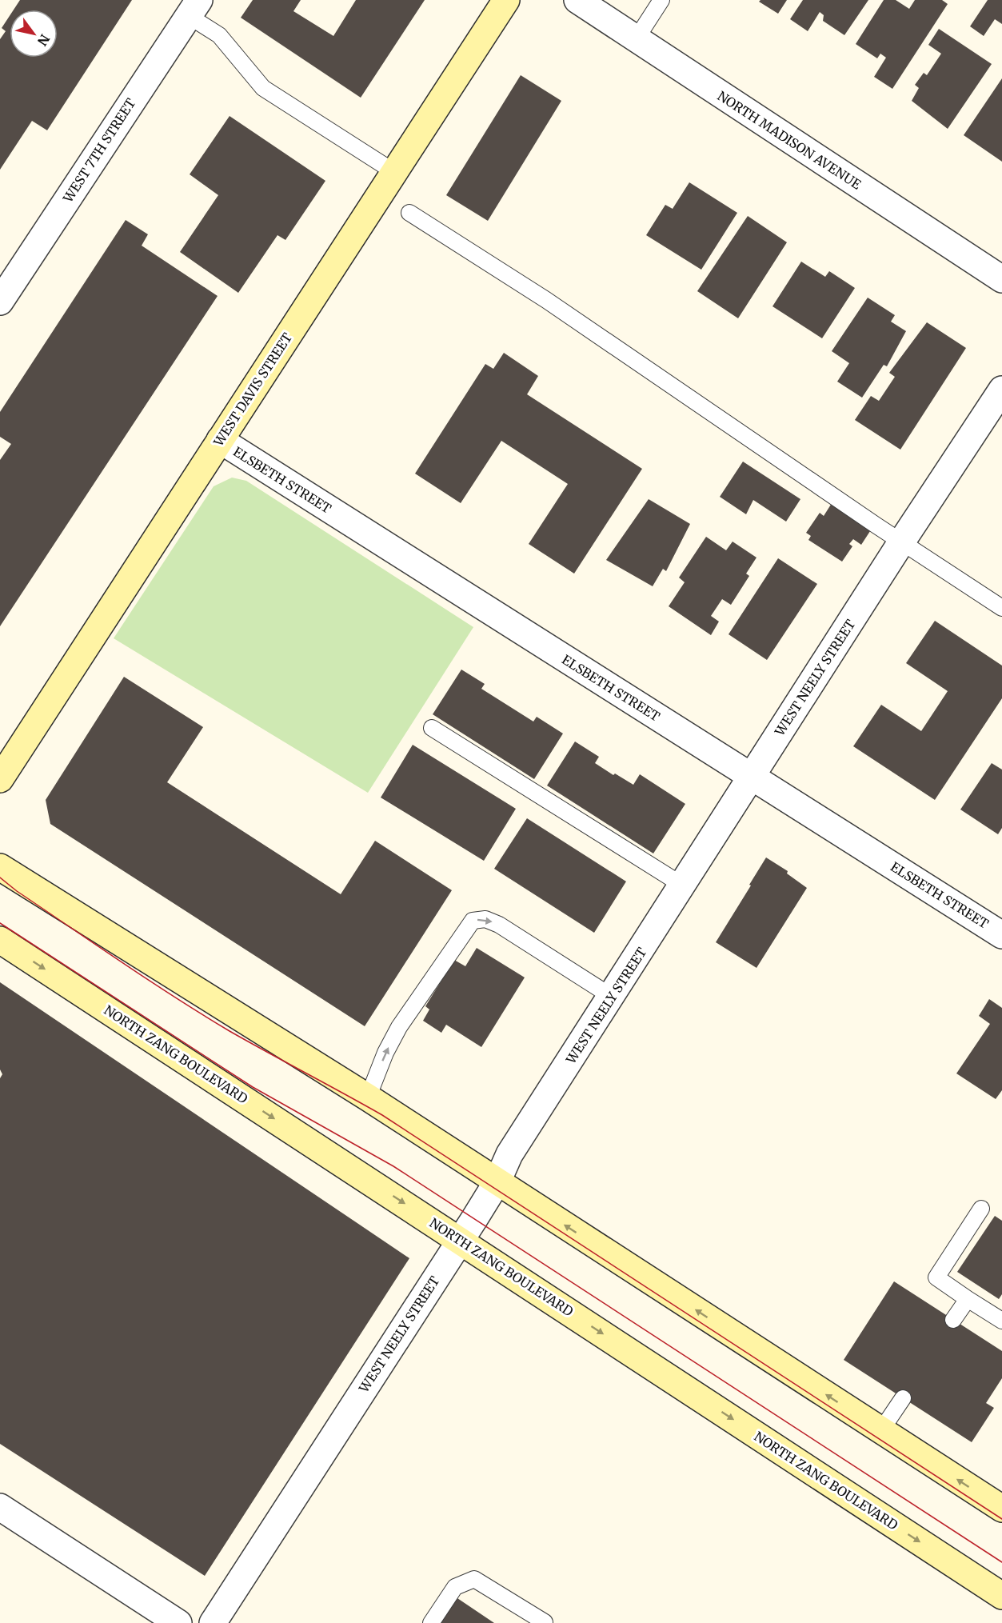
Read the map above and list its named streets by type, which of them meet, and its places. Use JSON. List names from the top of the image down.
{
  "streets": {
    "main road": ["WEST DAVIS STREET", "NORTH ZANG BOULEVARD"],
    "street": [
      "NORTH MADISON AVENUE",
      "WEST 7TH STREET",
      "ELSBETH STREET",
      "WEST NEELY STREET"
    ]
  },
  "crossings": [
    ["WEST DAVIS STREET", "ELSBETH STREET"],
    ["ELSBETH STREET", "WEST NEELY STREET"],
    ["WEST NEELY STREET", "NORTH ZANG BOULEVARD"]
  ],
  "north": "bottom right"
}
